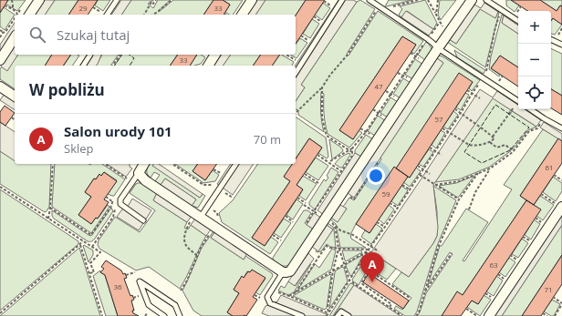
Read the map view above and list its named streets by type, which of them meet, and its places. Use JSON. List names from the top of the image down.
{
  "house_numbers": [
    "29",
    "33",
    "33",
    "47",
    "57",
    "61",
    "59",
    "63",
    "36",
    "71"
  ],
  "page": {
    "map_buttons": ["+", "−"],
    "search": "Szukaj tutaj",
    "heading": "W pobliżu",
    "list": [
      {
        "mark": "A",
        "name": "Salon urody 101",
        "note": "Sklep",
        "value": "70 m"
      }
    ],
    "pins": "A"
  }
}
